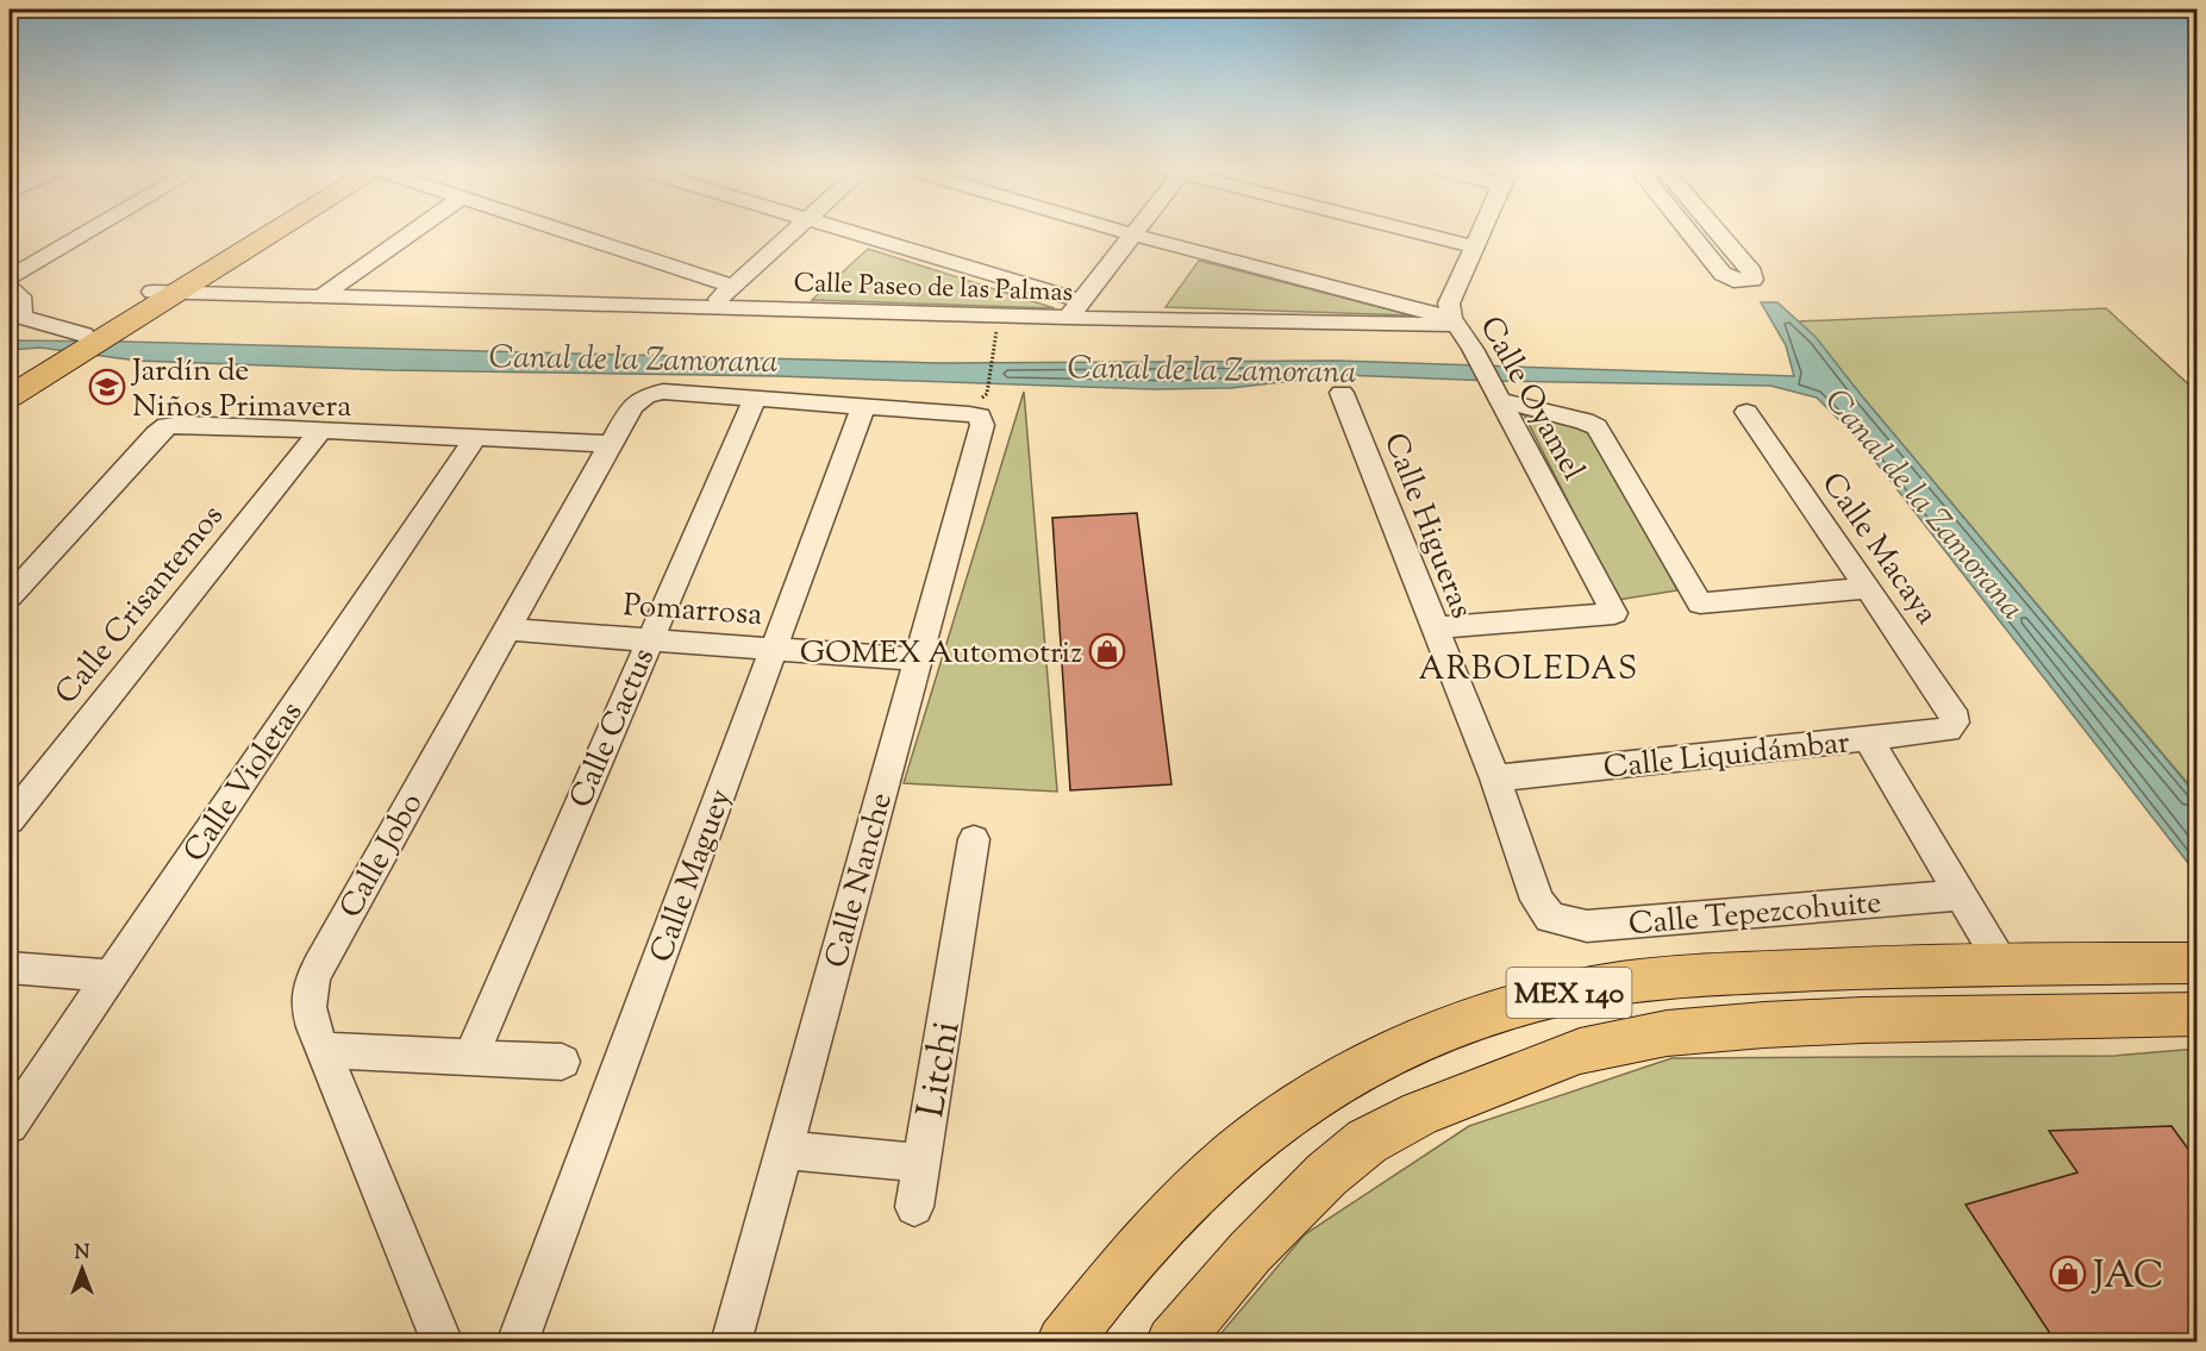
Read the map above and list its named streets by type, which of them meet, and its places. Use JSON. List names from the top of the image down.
{
  "streets": {
    "main road": ["MEX 140"],
    "street": [
      "Calle Paseo de las Palmas",
      "Calle Oyamel",
      "Calle Higueras",
      "Calle Macaya",
      "Calle Crisantemos",
      "Pomarrosa",
      "Calle Cactus",
      "Calle Liquidámbar",
      "Calle Violetas",
      "Calle Jobo",
      "Calle Maguey",
      "Calle Nanche",
      "Calle Tepezcohuite",
      "Litchi"
    ]
  },
  "crossings": [
    ["Calle Paseo de las Palmas", "Calle Oyamel"],
    ["Calle Oyamel", "Calle Higueras"],
    ["Calle Higueras", "Calle Liquidámbar"],
    ["Calle Higueras", "Calle Tepezcohuite"],
    ["Calle Macaya", "Calle Liquidámbar"],
    ["Pomarrosa", "Calle Cactus"],
    ["Pomarrosa", "Calle Jobo"],
    ["Pomarrosa", "Calle Maguey"],
    ["Pomarrosa", "Calle Nanche"],
    ["Calle Cactus", "Calle Jobo"],
    ["Calle Maguey", "Calle Nanche"]
  ],
  "districts": ["ARBOLEDAS"],
  "water": ["Canal de la Zamorana"],
  "places": {
    "school or university": ["Jardín de Niños Primavera"],
    "shop": ["GOMEX Automotriz", "JAC"]
  },
  "north": "top"
}
